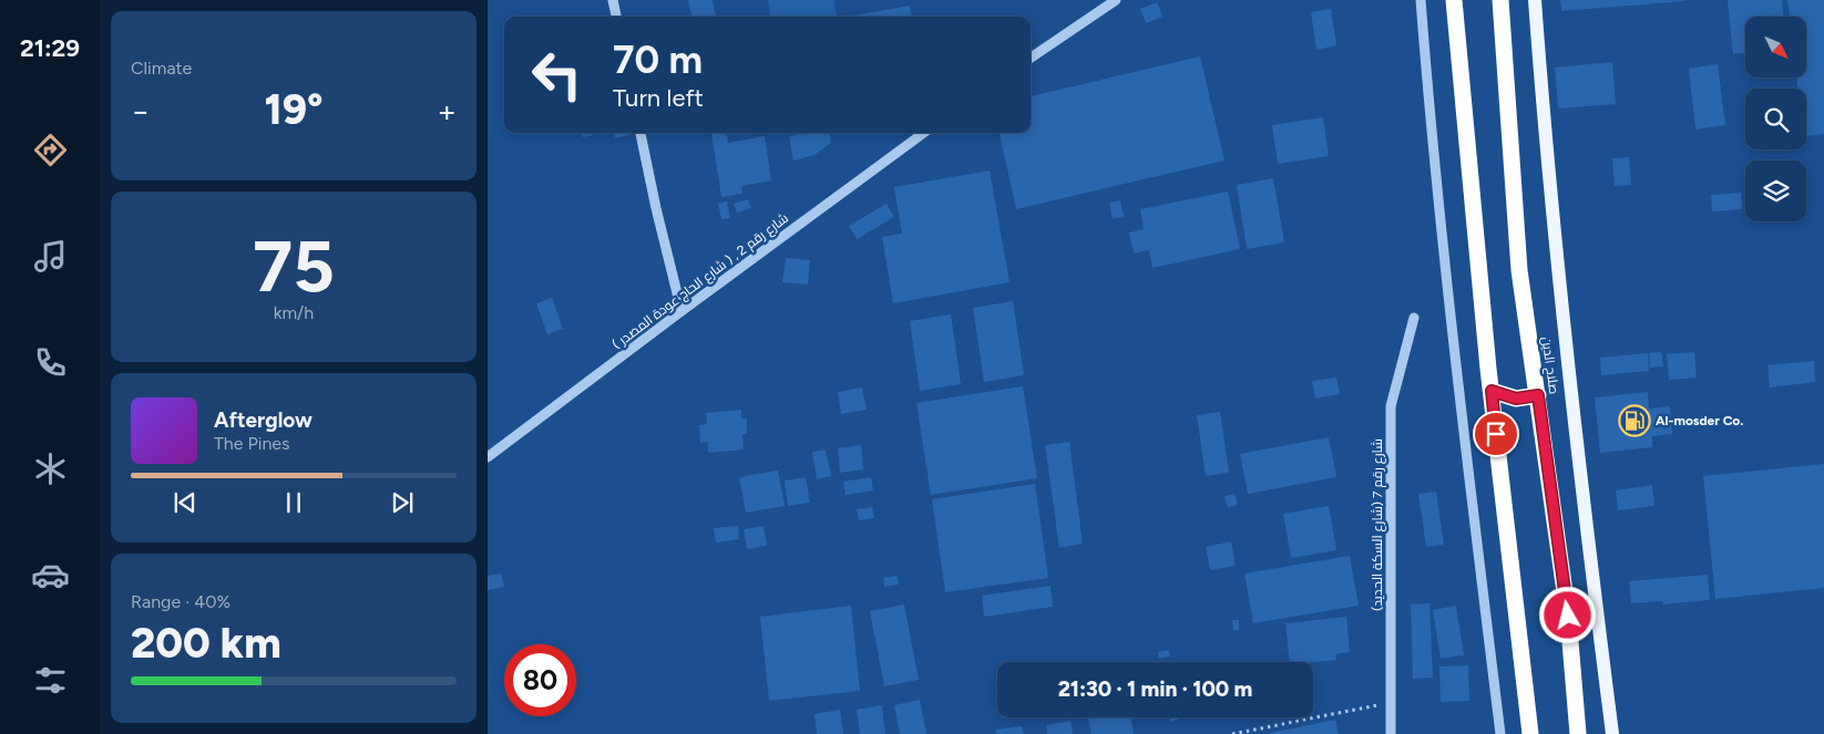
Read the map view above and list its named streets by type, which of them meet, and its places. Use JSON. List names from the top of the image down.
{
  "streets": {
    "highway": ["صلاح الدين"],
    "street": ["شارع رقم 2 , ( شارع الحاج عودة المصدر )", "شارع رقم 7 (شارع السكة الحديد)"]
  },
  "places": {
    "fuel station": ["Al-mosder Co."]
  },
  "north": "bottom right",
  "page": {
    "tabs": "21:29",
    "tile": [
      "Climate",
      ["75", "km/h"],
      ["Range · 40%", "200 km"]
    ],
    "turn": ["70 m", "Turn left"],
    "heat": ["−", "19°", "+"],
    "song": ["Afterglow", "The Pines"],
    "limit": "80",
    "trip": "21:30 · 1 min · 100 m"
  }
}
